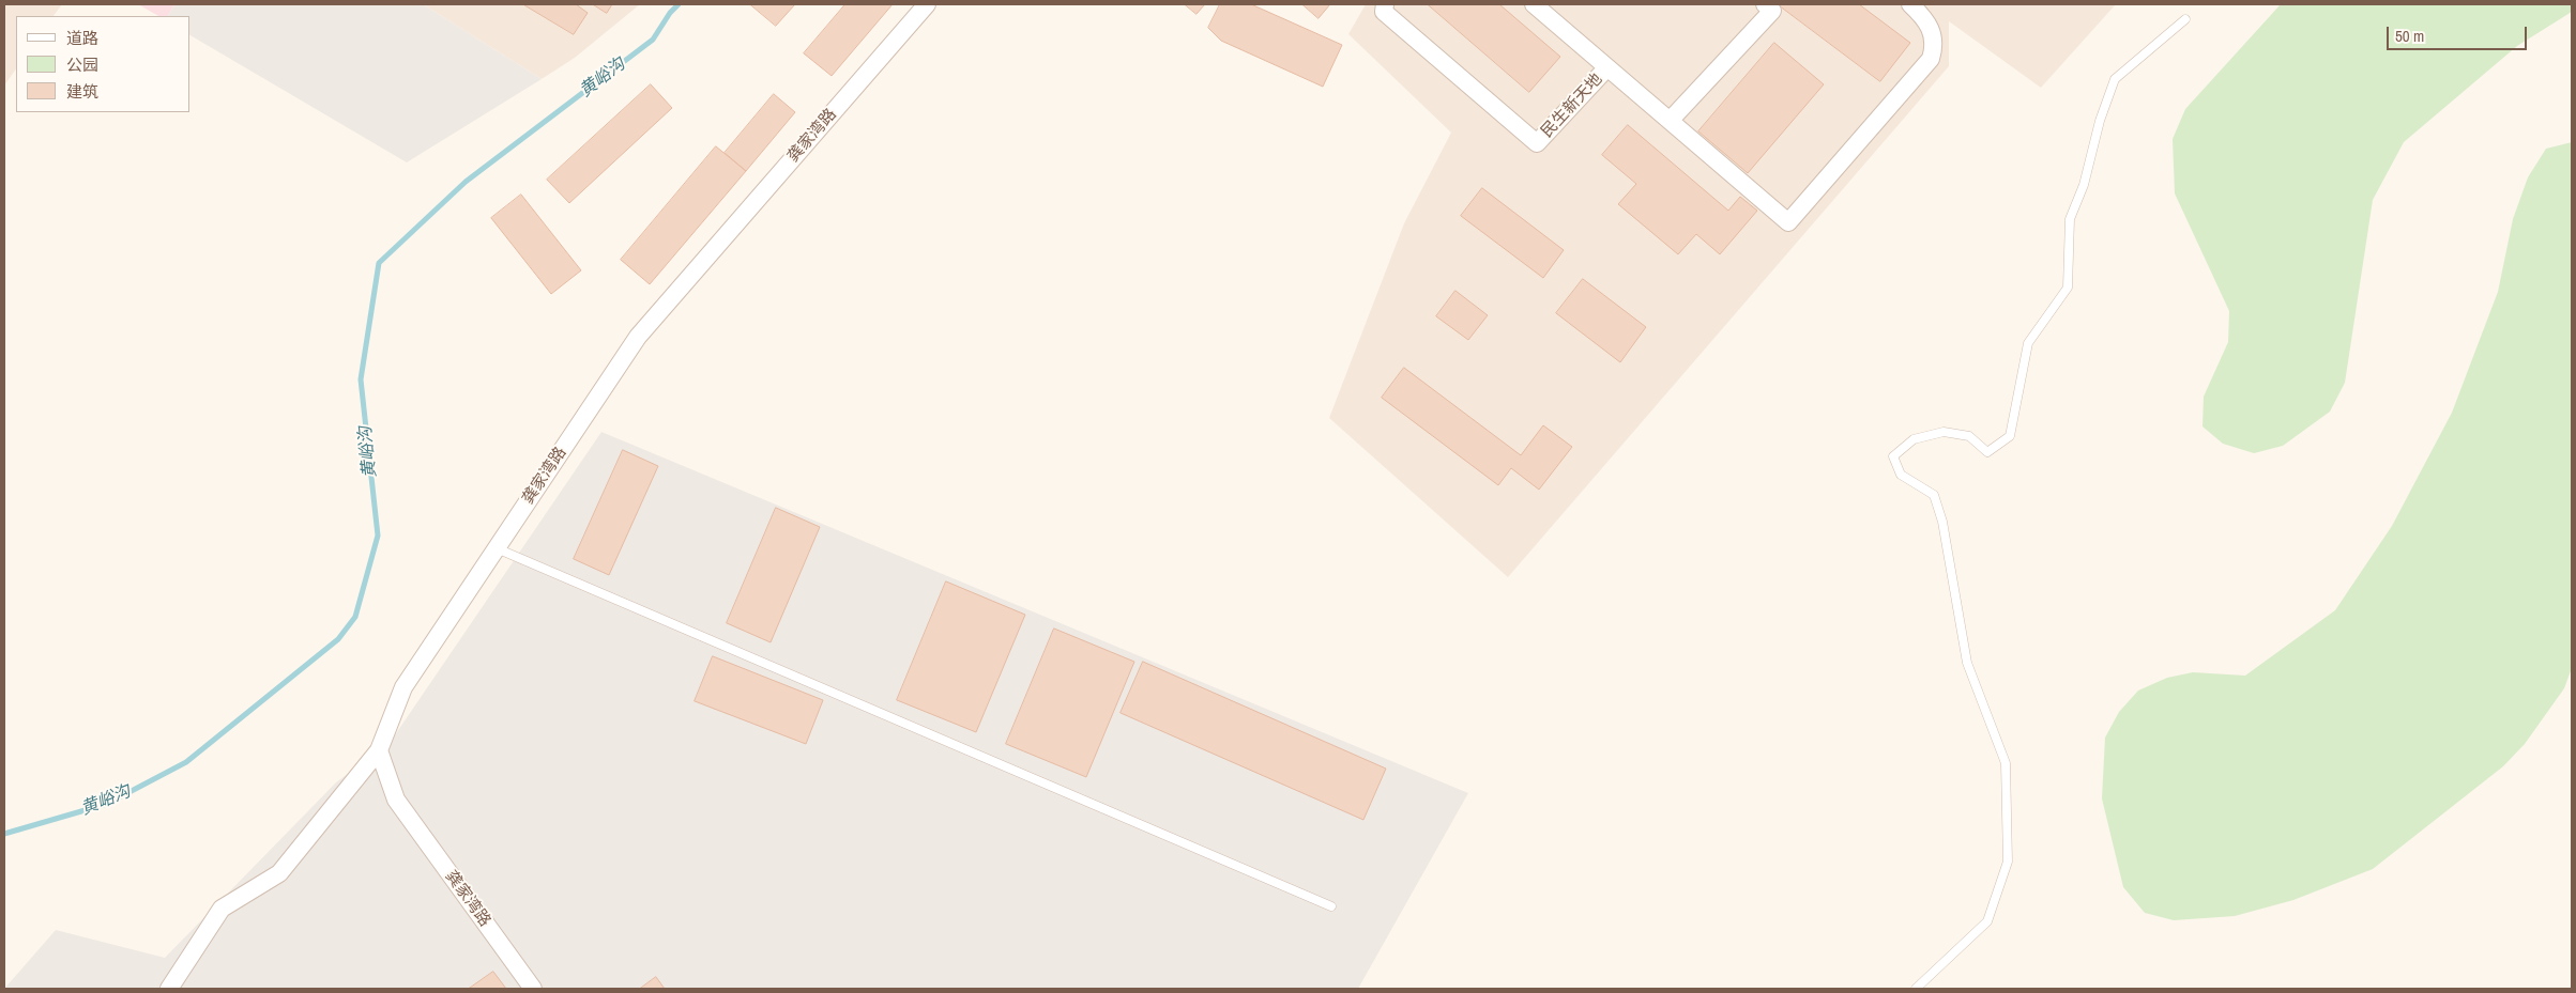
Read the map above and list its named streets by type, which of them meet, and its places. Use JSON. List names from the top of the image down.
{
  "streets": {
    "street": ["民生新天地", "龚家湾路"]
  },
  "water": ["黄峪沟"],
  "legend": ["道路", "公园", "建筑"],
  "scale_bar": "50 m"
}
